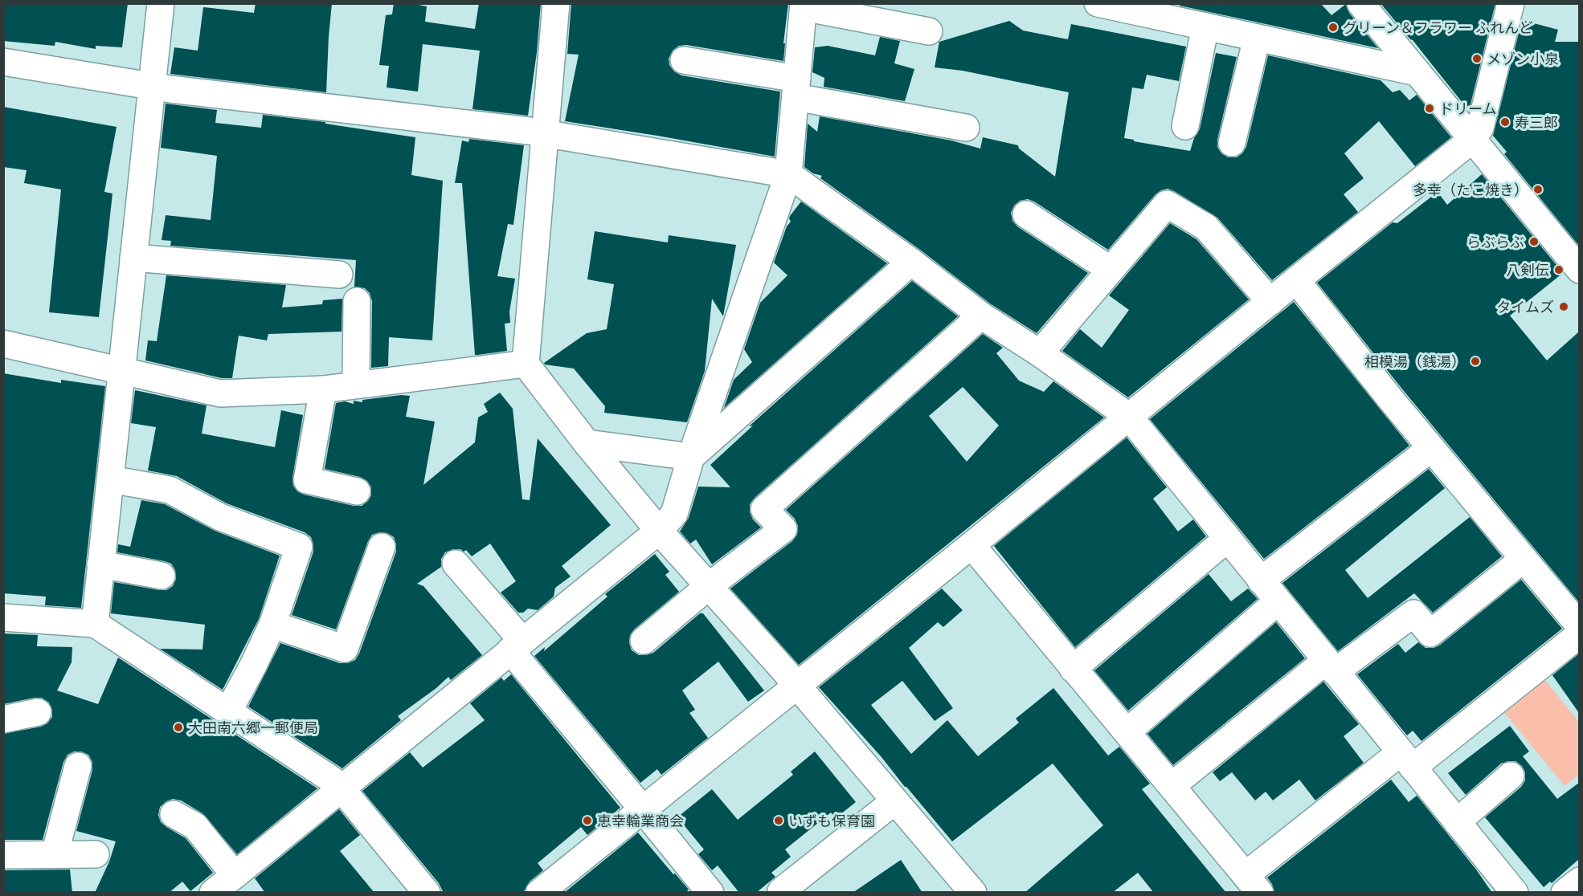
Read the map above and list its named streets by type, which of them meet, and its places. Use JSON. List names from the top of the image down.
{
  "places": [
    "グリーン＆フラワー ふれんど",
    "メゾン小泉",
    "ドリーム",
    "寿三郎",
    "多幸（たこ焼き）",
    "らぶらぶ",
    "八剣伝",
    "タイムズ",
    "相模湯（銭湯）",
    "大田南六郷一郵便局",
    "恵幸輪業商会",
    "いずも保育園"
  ]
}
